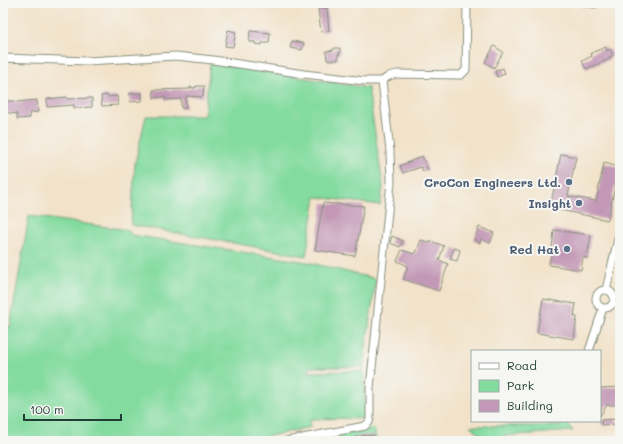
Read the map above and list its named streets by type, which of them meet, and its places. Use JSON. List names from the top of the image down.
{
  "places": ["CroCon Engineers Ltd.", "Insight", "Red Hat"],
  "legend": ["Road", "Park", "Building"],
  "scale_bar": "100 m"
}
